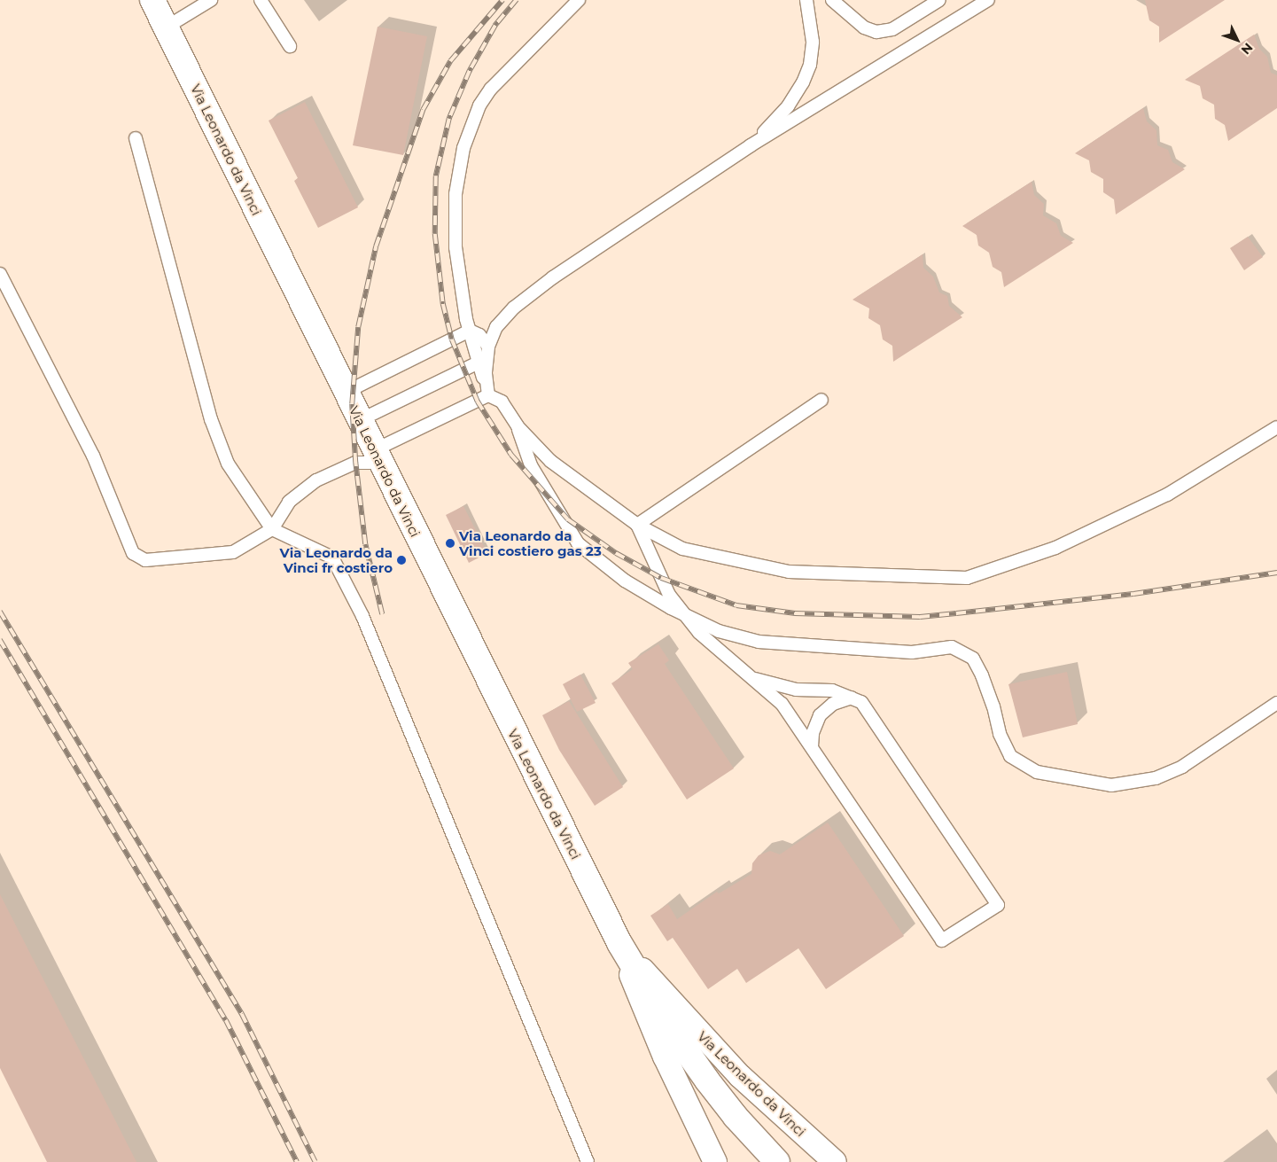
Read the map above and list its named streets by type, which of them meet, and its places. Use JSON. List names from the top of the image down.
{
  "streets": {
    "main road": ["Via Leonardo da Vinci"]
  },
  "places": ["Via Leonardo da Vinci costiero gas 23", "Via Leonardo da Vinci fr costiero"],
  "north": "bottom right"
}
